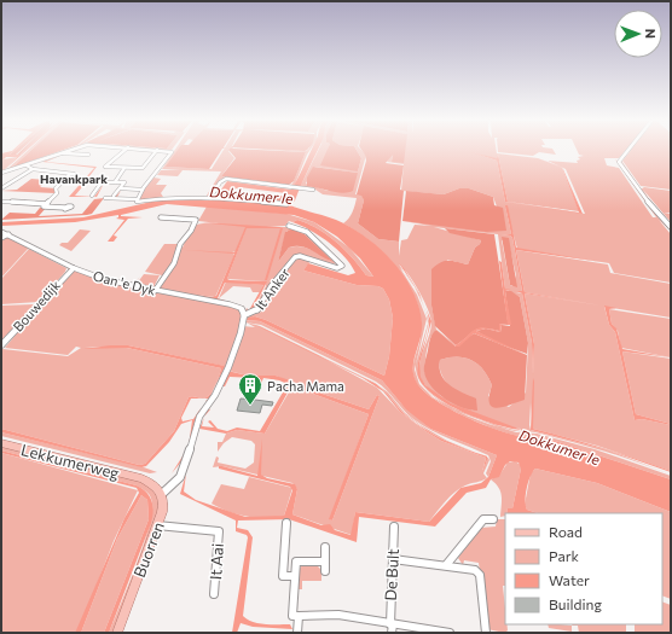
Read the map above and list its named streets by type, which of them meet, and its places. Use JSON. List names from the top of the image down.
{
  "streets": {
    "main road": ["Lekkumerweg", "Buorren"],
    "street": [
      "Oan 'e Dyk",
      "It Anker",
      "Bouwedijk",
      "It Aai",
      "De Bult"
    ]
  },
  "crossings": [
    ["Oan 'e Dyk", "It Anker"],
    ["Oan 'e Dyk", "Bouwedijk"],
    ["Lekkumerweg", "Buorren"],
    ["Buorren", "It Aai"]
  ],
  "districts": ["Havankpark"],
  "water": ["Dokkumer Ie"],
  "places": {
    "building": ["Pacha Mama"]
  },
  "legend": [
    "Road",
    "Park",
    "Water",
    "Building"
  ],
  "north": "right"
}
